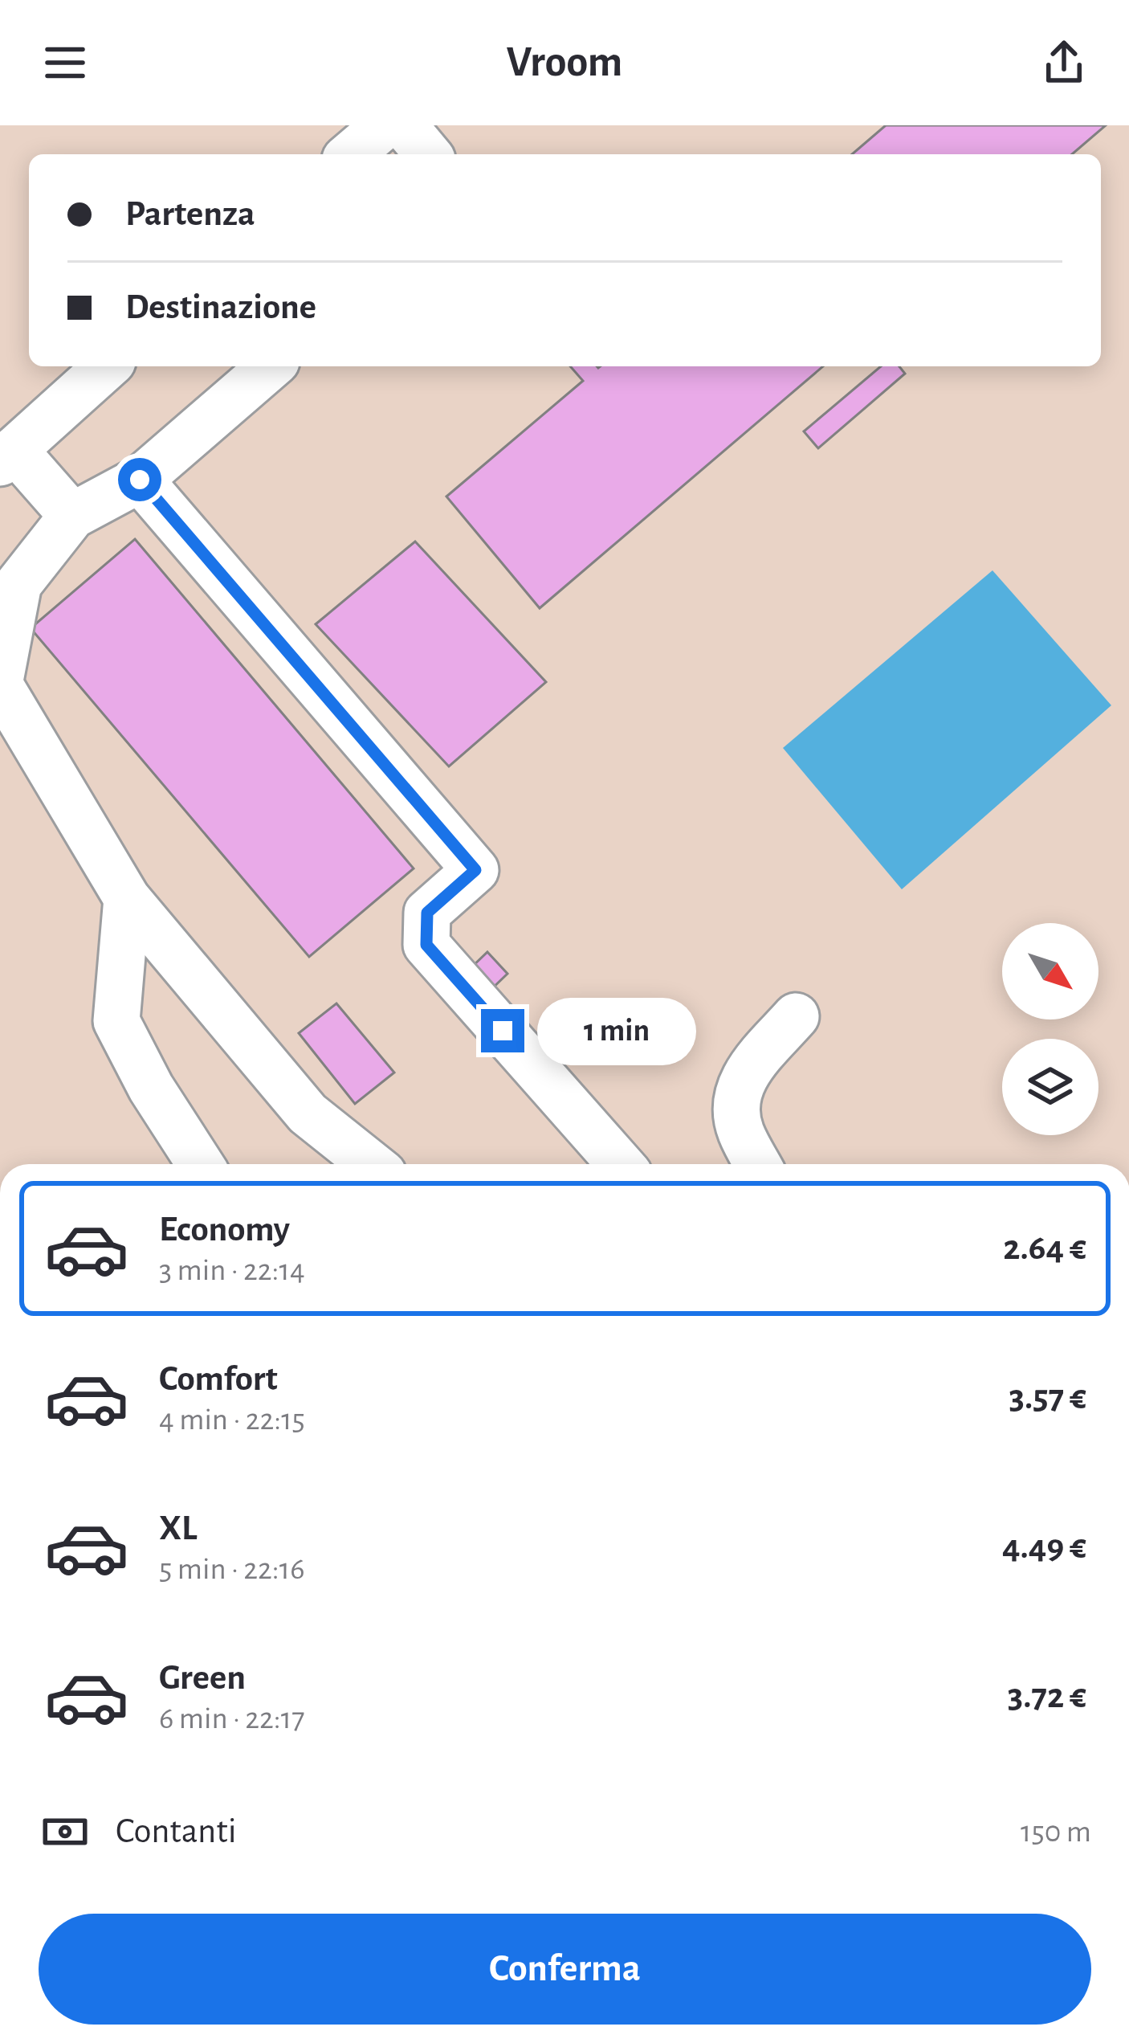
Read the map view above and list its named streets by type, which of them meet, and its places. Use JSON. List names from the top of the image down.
{
  "north": "bottom right",
  "page": {
    "header": "Vroom",
    "banner": ["Partenza", "Destinazione"],
    "bubble": "1 min",
    "list": [
      {
        "name": "Economy",
        "note": "3 min · 22:14",
        "value": "2.64 €"
      },
      {
        "name": "Comfort",
        "note": "4 min · 22:15",
        "value": "3.57 €"
      },
      {
        "name": "XL",
        "note": "5 min · 22:16",
        "value": "4.49 €"
      },
      {
        "name": "Green",
        "note": "6 min · 22:17",
        "value": "3.72 €"
      }
    ],
    "pay": ["Contanti", "150 m"],
    "buttons": "Conferma"
  }
}
